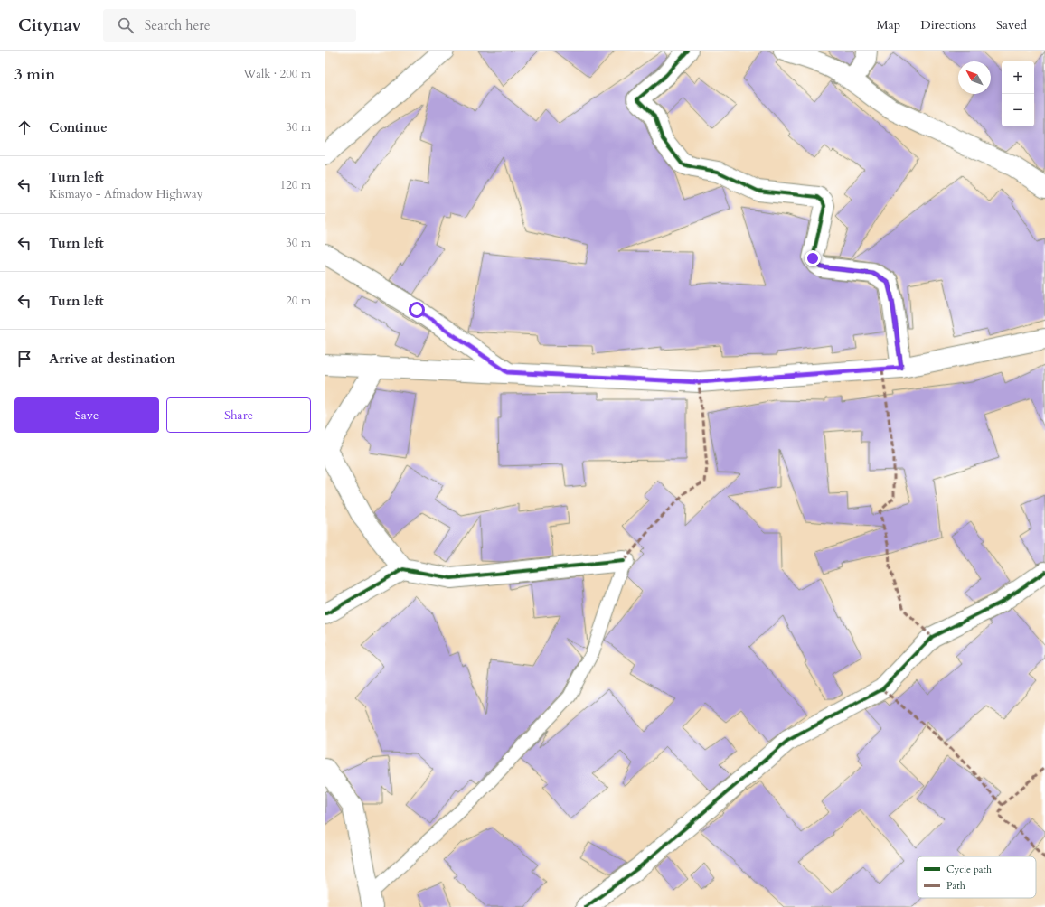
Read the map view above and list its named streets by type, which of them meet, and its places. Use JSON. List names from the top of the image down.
{
  "legend": ["Cycle path", "Path"],
  "north": "top left",
  "page": {
    "header": "Citynav",
    "search": "Search here",
    "nav": ["Map", "Directions", "Saved"],
    "heading": ["3 min", "Walk · 200 m"],
    "map_buttons": ["+", "−"],
    "list": [
      ["Continue", "30 m"],
      ["Turn left", "Kismayo - Afmadow Highway", "120 m"],
      ["Turn left", "30 m"],
      ["Turn left", "20 m"],
      "Arrive at destination"
    ],
    "buttons": ["Save", "Share"]
  }
}
